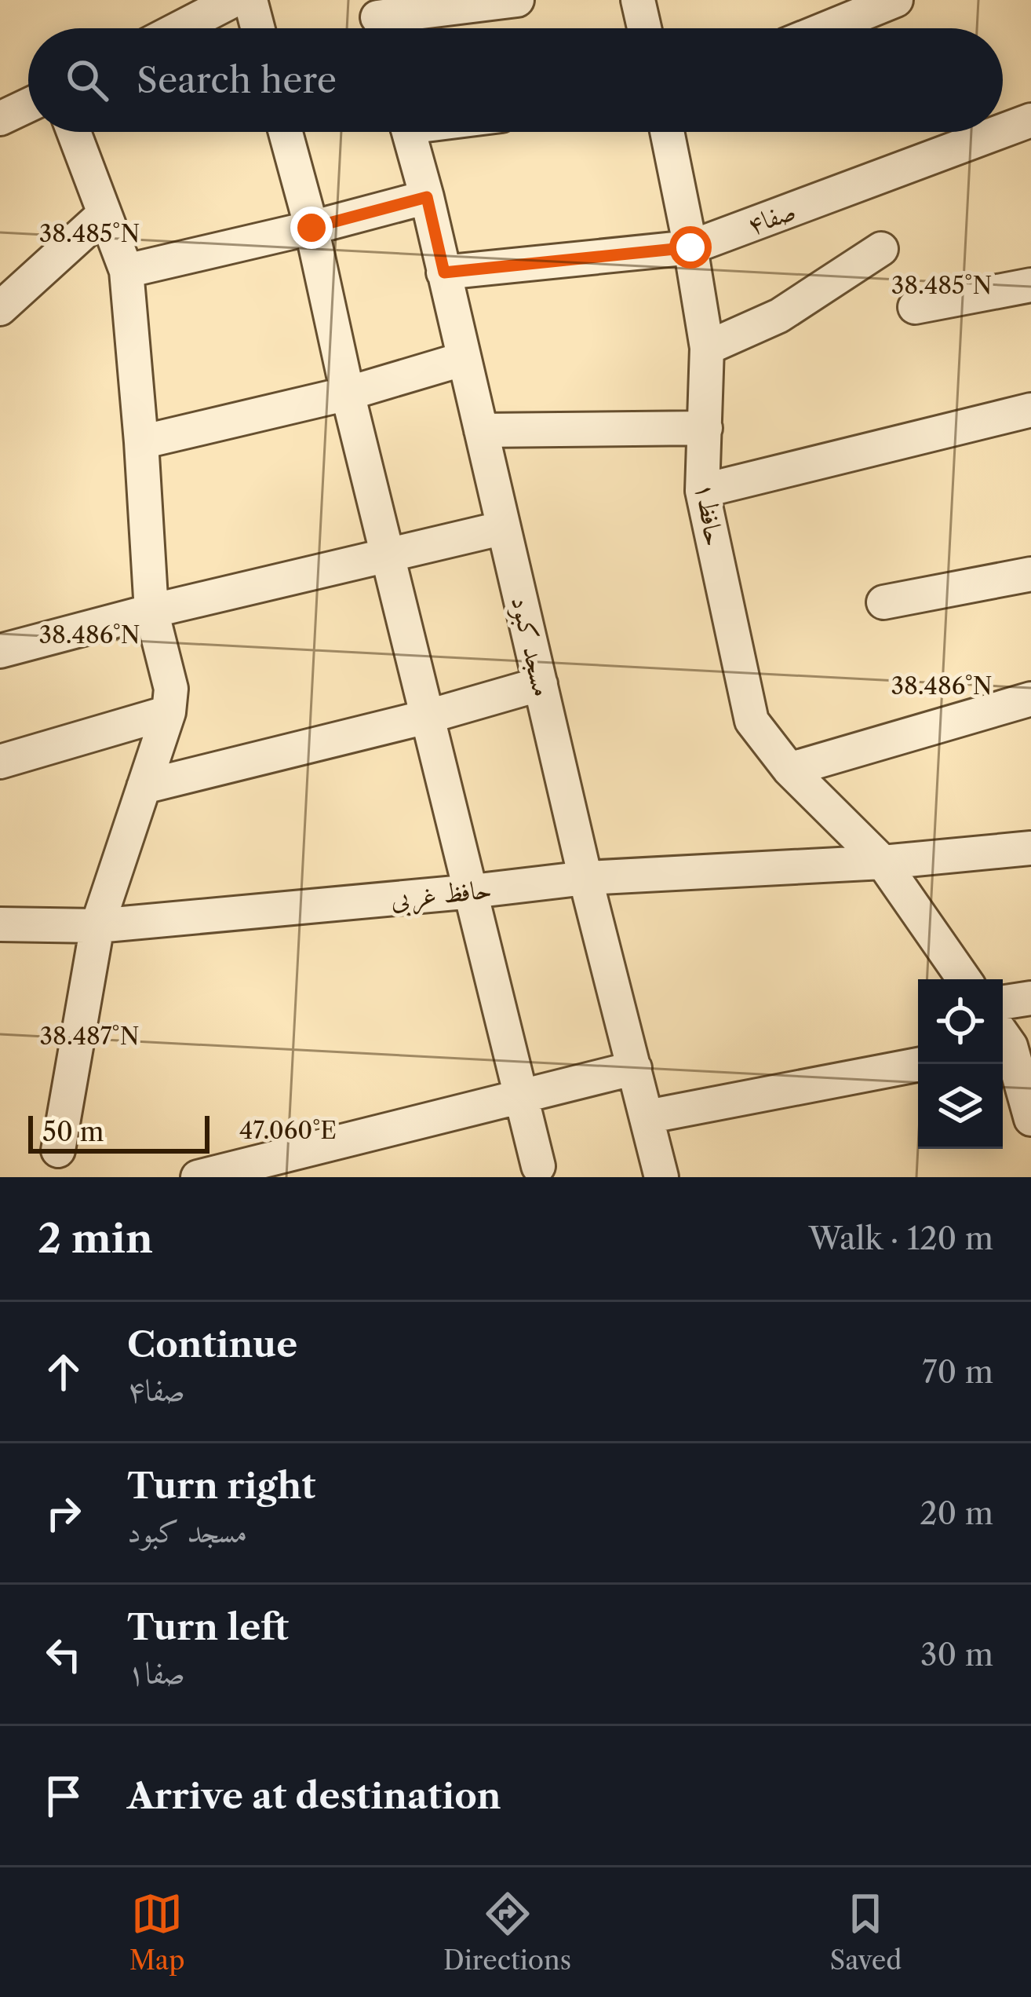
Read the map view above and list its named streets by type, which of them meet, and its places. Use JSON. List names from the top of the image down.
{
  "streets": {
    "street": [
      "صفا۴",
      "حافظ۱",
      "مسجد کبود",
      "حافظ غربی"
    ]
  },
  "crossings": [
    ["صفا۴", "حافظ۱"],
    ["صفا۴", "مسجد کبود"],
    ["حافظ۱", "حافظ غربی"],
    ["مسجد کبود", "حافظ غربی"]
  ],
  "scale_bar": "50 m",
  "page": {
    "search": "Search here",
    "scale": "50 m",
    "heading": ["2 min", "Walk · 120 m"],
    "list": [
      ["Continue", "صفا۴", "70 m"],
      ["Turn right", "مسجد کبود", "20 m"],
      ["Turn left", "صفا۱", "30 m"],
      "Arrive at destination"
    ],
    "nav": ["Map", "Directions", "Saved"]
  },
  "coordinates": [
    "38.485°N",
    "38.486°N",
    "38.487°N",
    "47.060°E"
  ]
}
